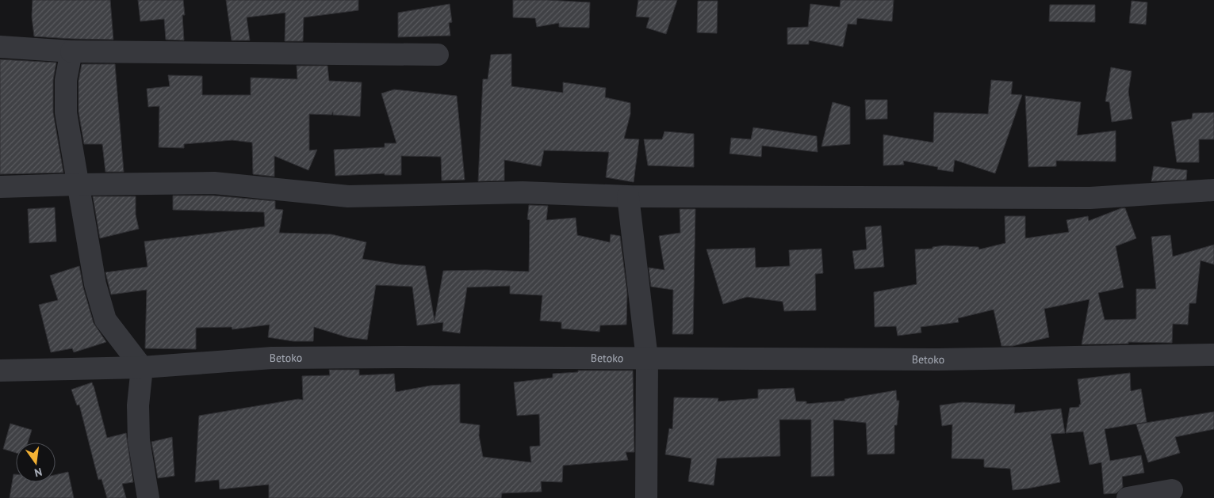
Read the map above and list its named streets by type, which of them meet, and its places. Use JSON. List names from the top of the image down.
{
  "streets": {
    "street": ["Betoko"]
  },
  "north": "bottom"
}
